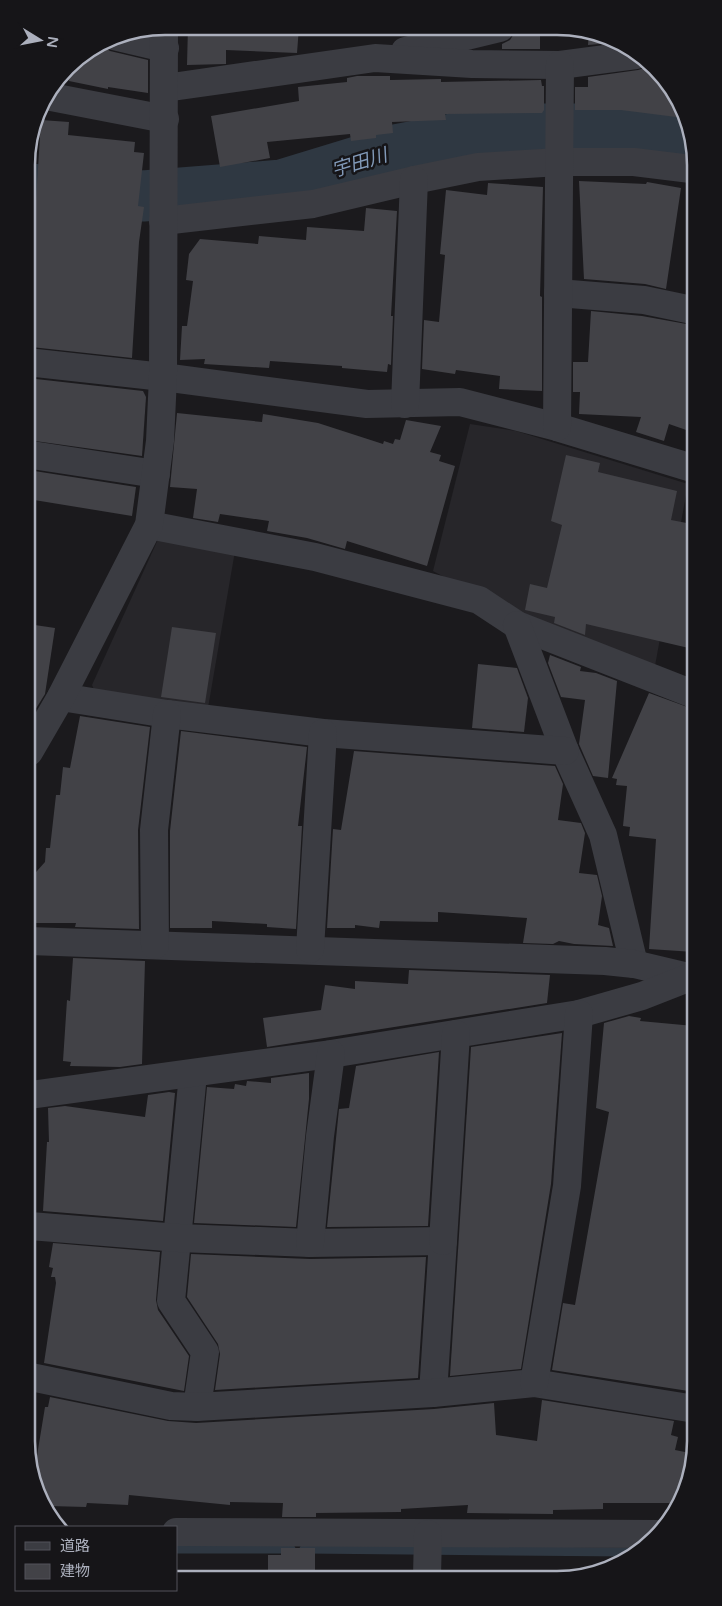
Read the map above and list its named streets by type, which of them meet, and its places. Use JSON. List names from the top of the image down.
{
  "water": ["宇田川"],
  "legend": ["道路", "建物"],
  "north": "right"
}
